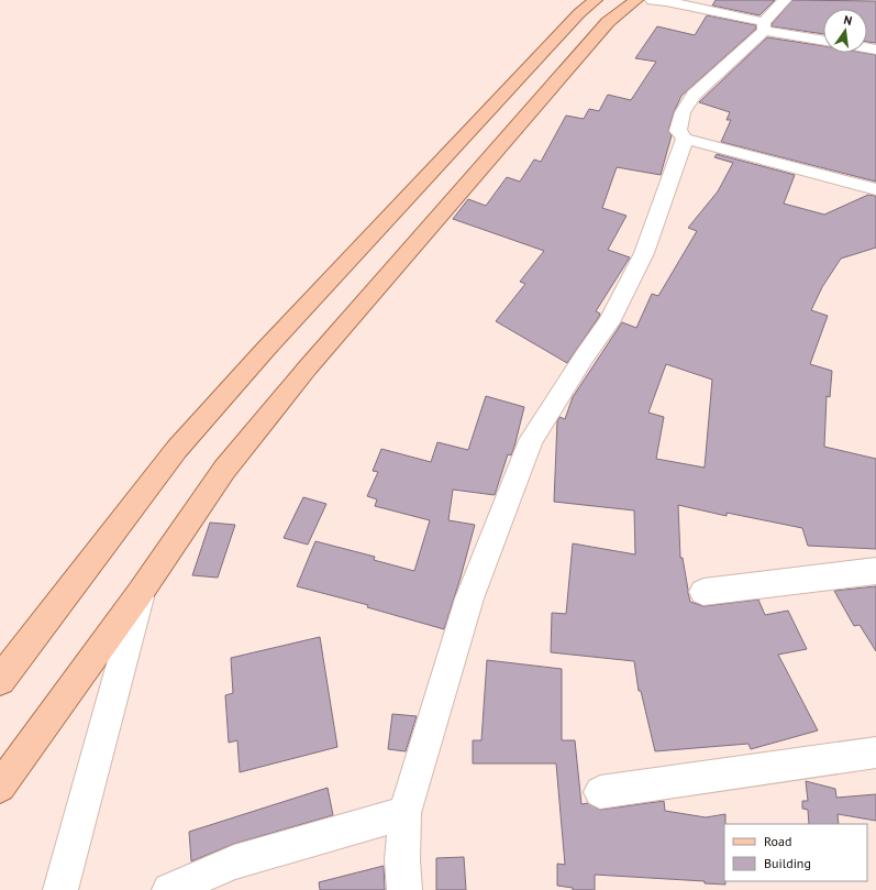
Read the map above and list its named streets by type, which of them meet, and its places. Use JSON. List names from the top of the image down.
{
  "legend": ["Road", "Building"],
  "north": "top"
}
